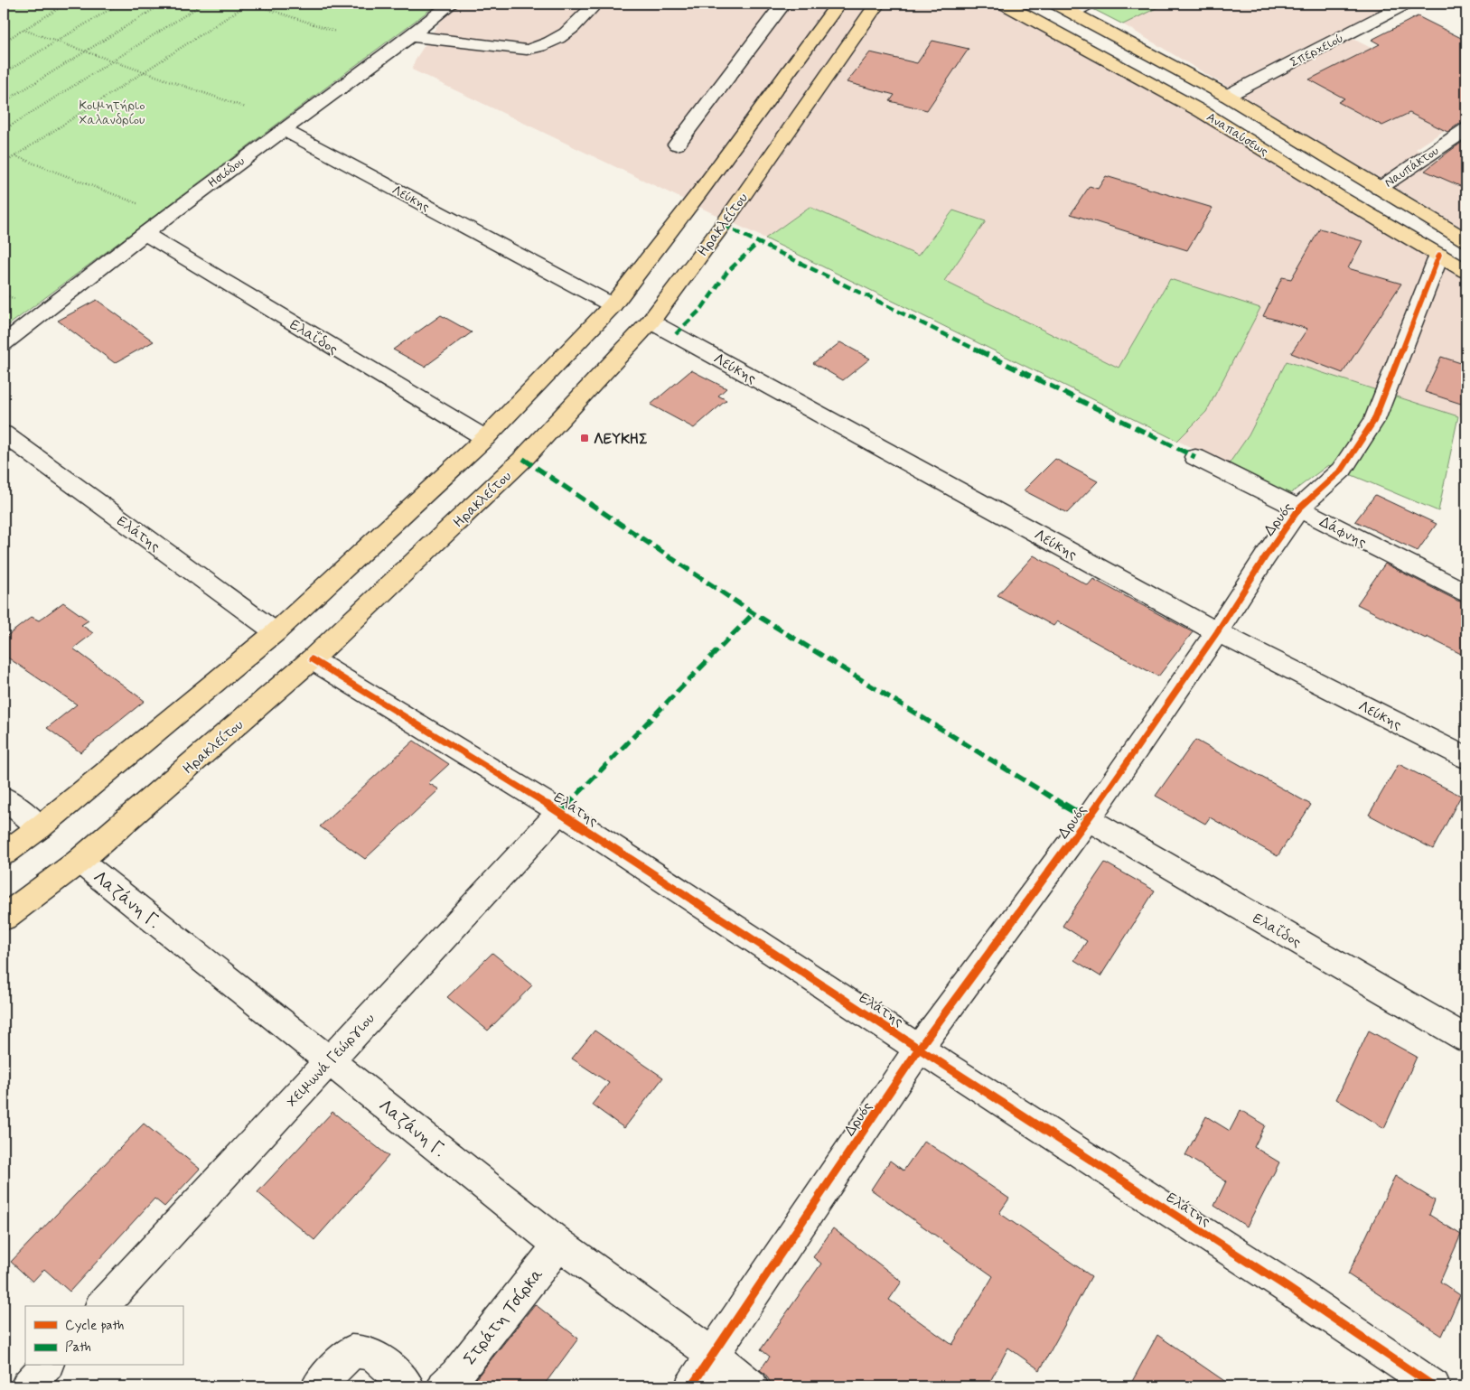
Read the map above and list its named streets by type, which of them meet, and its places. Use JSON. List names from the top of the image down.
{
  "streets": {
    "main road": ["Αναπαύσεως", "Ηρακλείτου"],
    "street": [
      "Σπερχειού",
      "Ναυπάκτου",
      "Ησιόδου",
      "Λεύκης",
      "Ελαΐδος",
      "Δρυός",
      "Δάφνης",
      "Ελάτης",
      "Λαζάνη Γ.",
      "Χειμωνά Γεώργιου",
      "Στράτη Τσίρκα"
    ]
  },
  "crossings": [
    ["Σπερχειού", "Αναπαύσεως"],
    ["Αναπαύσεως", "Ναυπάκτου"],
    ["Αναπαύσεως", "Δρυός"],
    ["Ησιόδου", "Λεύκης"],
    ["Ησιόδου", "Ελαΐδος"],
    ["Λεύκης", "Ηρακλείτου"],
    ["Λεύκης", "Δρυός"],
    ["Ηρακλείτου", "Ελάτης"],
    ["Ηρακλείτου", "Λαζάνη Γ."],
    ["Ελαΐδος", "Δρυός"],
    ["Δρυός", "Δάφνης"],
    ["Δρυός", "Ελάτης"],
    ["Δρυός", "Λαζάνη Γ."],
    ["Ελάτης", "Χειμωνά Γεώργιου"],
    ["Λαζάνη Γ.", "Χειμωνά Γεώργιου"],
    ["Λαζάνη Γ.", "Στράτη Τσίρκα"]
  ],
  "parks": ["Κοιμητήριο Χαλανδρίου"],
  "places": {
    "transit": ["ΛΕΥΚΗΣ"]
  },
  "legend": ["Cycle path", "Path"]
}
